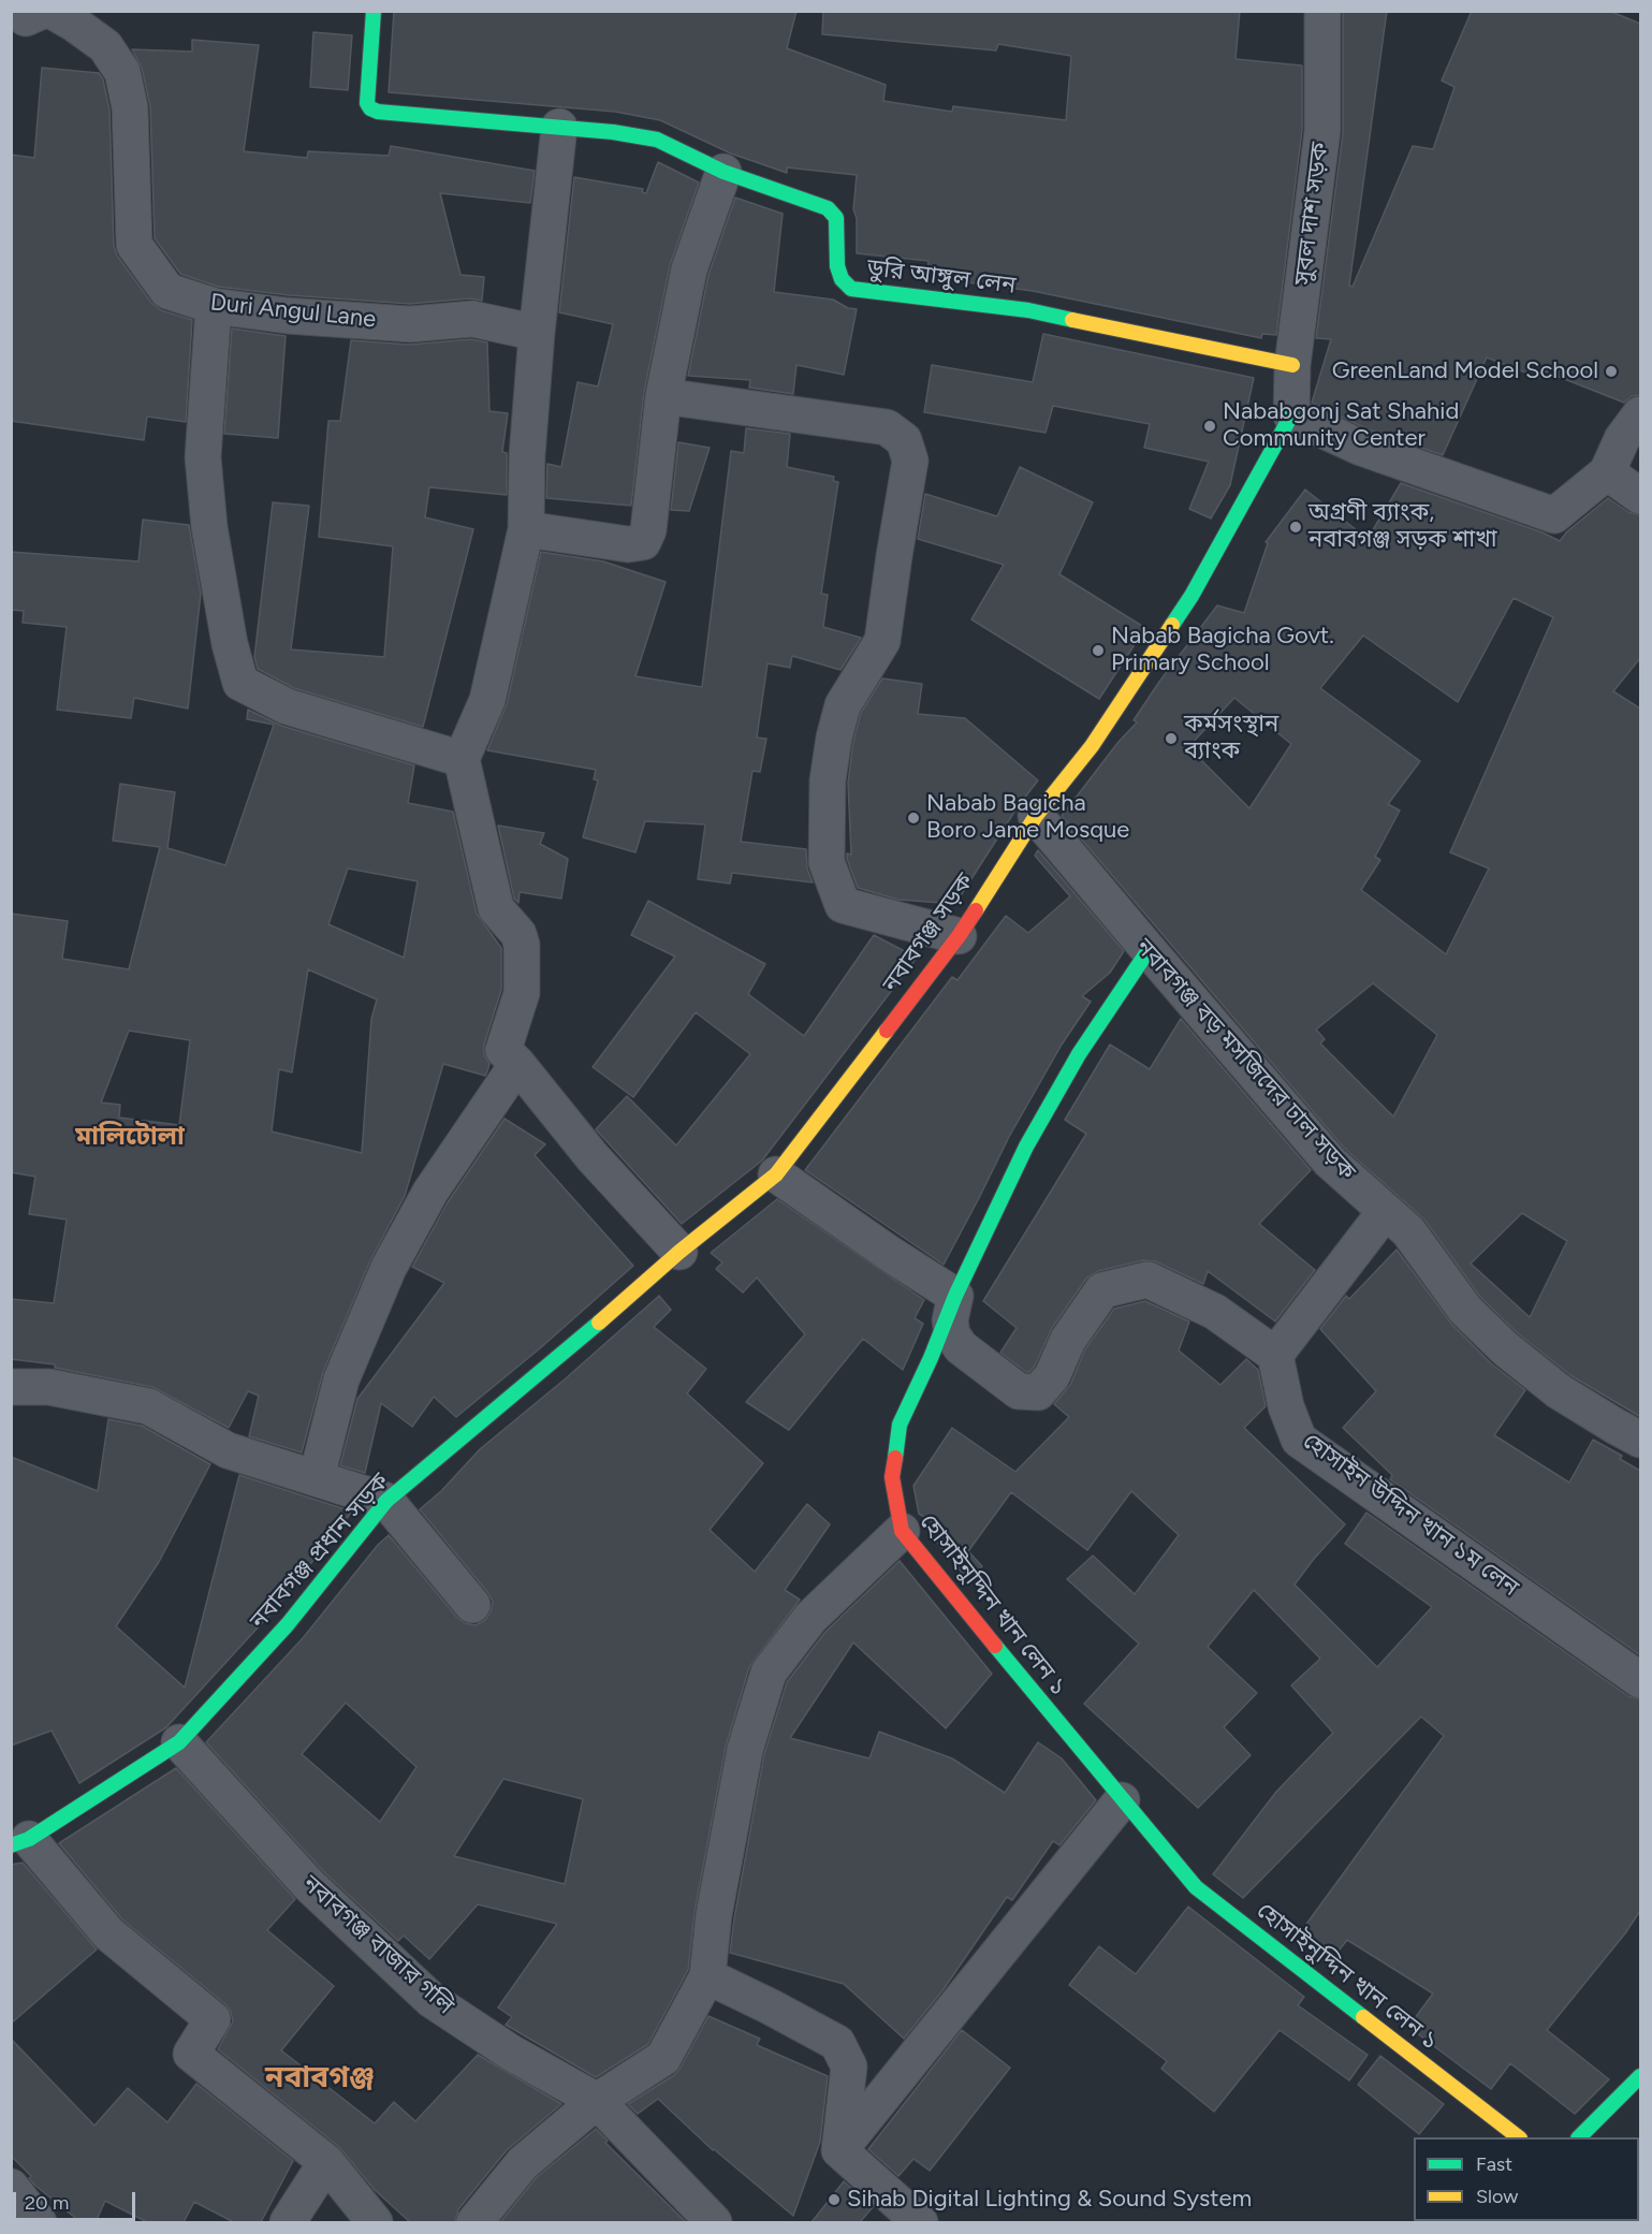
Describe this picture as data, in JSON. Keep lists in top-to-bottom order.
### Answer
{
  "streets": {
    "main road": [
      "ডুরি আঙ্গুল লেন",
      "নবাবগঞ্জ সড়ক",
      "নবাবগঞ্জ প্রধান সড়ক",
      "হোসাইনুদ্দিন খান লেন ১"
    ],
    "street": [
      "সুবল দাশ সড়ক",
      "Duri Angul Lane",
      "নবাবগঞ্জ বড় মসজিদের ঢাল সড়ক",
      "হোসাইন উদ্দিন খান ১ম লেন",
      "নবাবগঞ্জ বাজার গলি"
    ]
  },
  "crossings": [
    ["সুবল দাশ সড়ক", "ডুরি আঙ্গুল লেন"],
    ["সুবল দাশ সড়ক", "নবাবগঞ্জ সড়ক"],
    ["নবাবগঞ্জ সড়ক", "নবাবগঞ্জ বড় মসজিদের ঢাল সড়ক"],
    ["নবাবগঞ্জ সড়ক", "নবাবগঞ্জ প্রধান সড়ক"],
    ["নবাবগঞ্জ বড় মসজিদের ঢাল সড়ক", "হোসাইনুদ্দিন খান লেন ১"],
    ["নবাবগঞ্জ প্রধান সড়ক", "নবাবগঞ্জ বাজার গলি"]
  ],
  "districts": ["মালিটোলা", "নবাবগঞ্জ"],
  "places": [
    "GreenLand Model School",
    "Nababgonj Sat Shahid Community Center",
    "অগ্রণী ব্যাংক, নবাবগঞ্জ সড়ক শাখা",
    "Nabab Bagicha Govt. Primary School",
    "কর্মসংস্থান ব্যাংক",
    "Nabab Bagicha Boro Jame Mosque",
    "Sihab Digital Lighting & Sound System"
  ],
  "legend": ["Fast", "Slow"],
  "scale_bar": "20 m"
}
